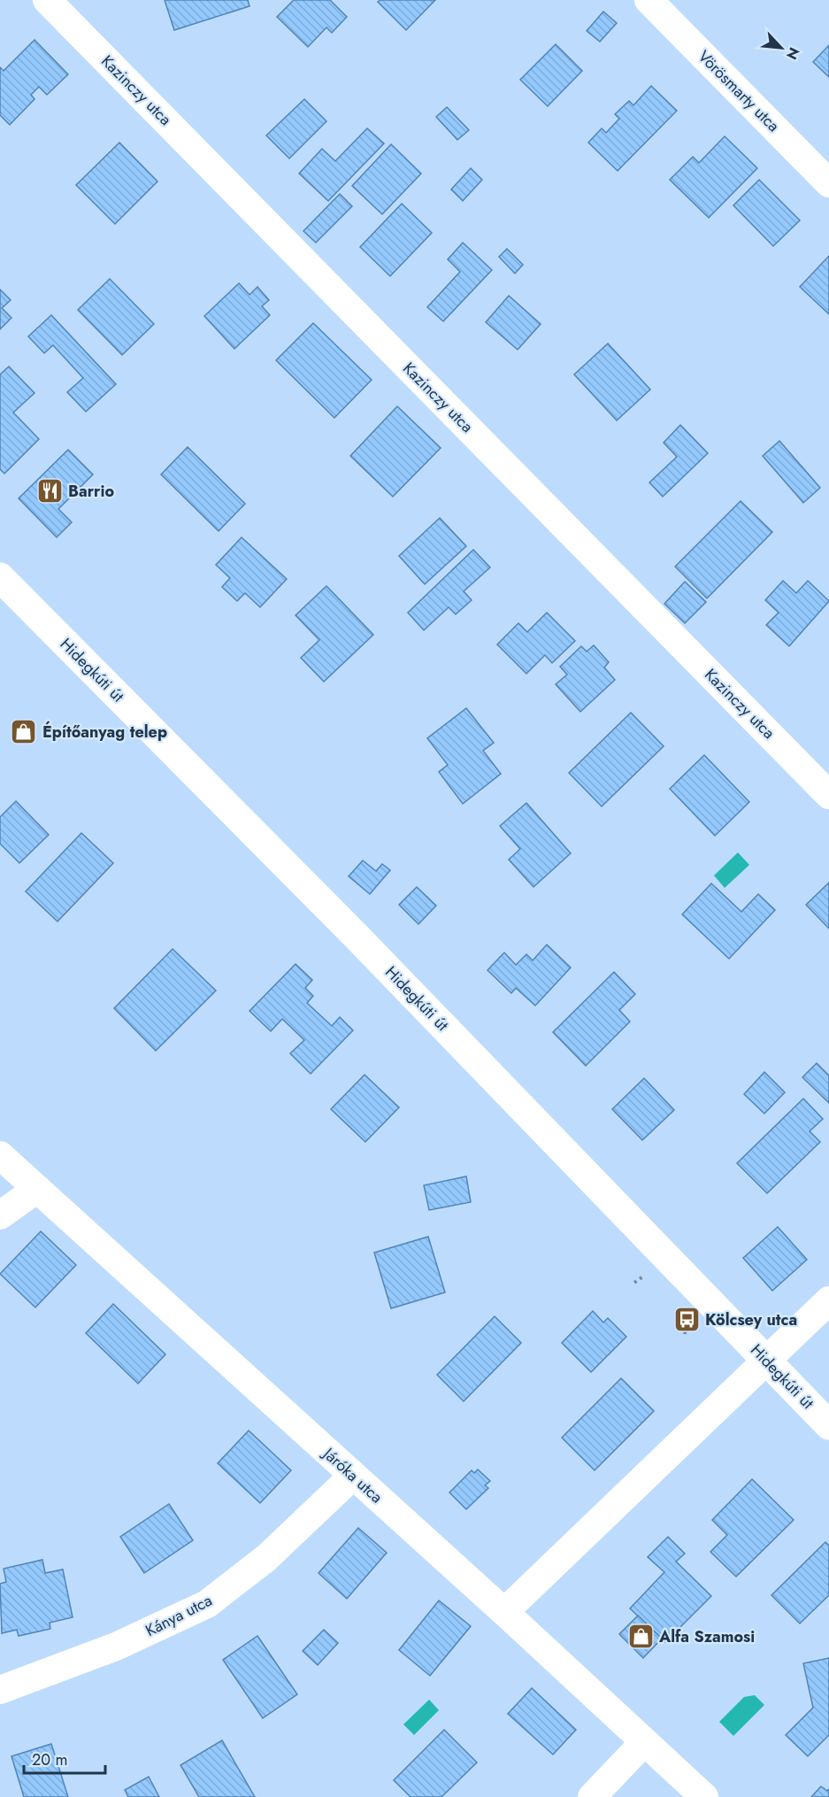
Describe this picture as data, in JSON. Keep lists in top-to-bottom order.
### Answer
{
  "streets": {
    "main road": ["Hidegkúti út"],
    "street": [
      "Kazinczy utca",
      "Vörösmarty utca",
      "Járóka utca",
      "Kánya utca"
    ]
  },
  "crossings": [
    ["Járóka utca", "Kánya utca"]
  ],
  "places": {
    "restaurant": ["Barrio"],
    "shop": ["Építőanyag telep", "Alfa Szamosi"],
    "bus stop": ["Kölcsey utca"]
  },
  "scale_bar": "20 m",
  "north": "bottom right"
}
